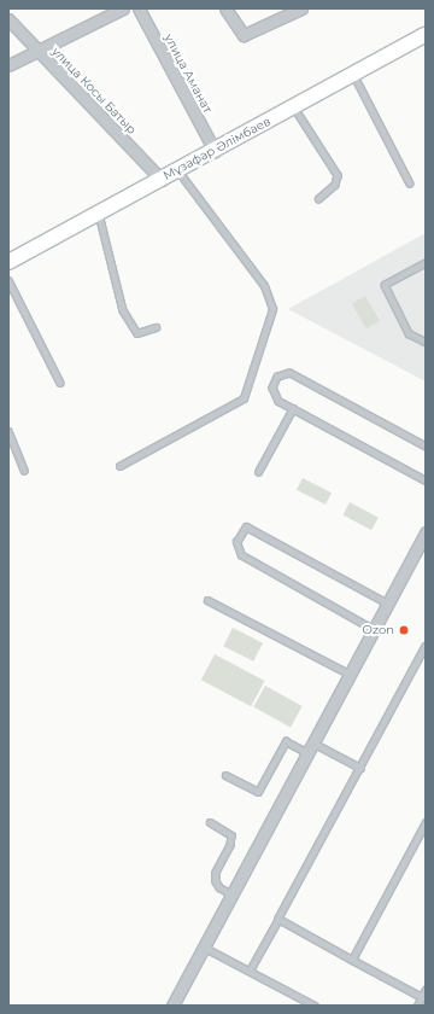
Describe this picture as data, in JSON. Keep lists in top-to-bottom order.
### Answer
{
  "streets": {
    "street": ["улица Аманат", "улица Косы Батыр", "Мұзафар Әлімбаев"]
  },
  "crossings": [
    ["улица Аманат", "Мұзафар Әлімбаев"],
    ["улица Косы Батыр", "Мұзафар Әлімбаев"]
  ],
  "places": ["Ozon"]
}
